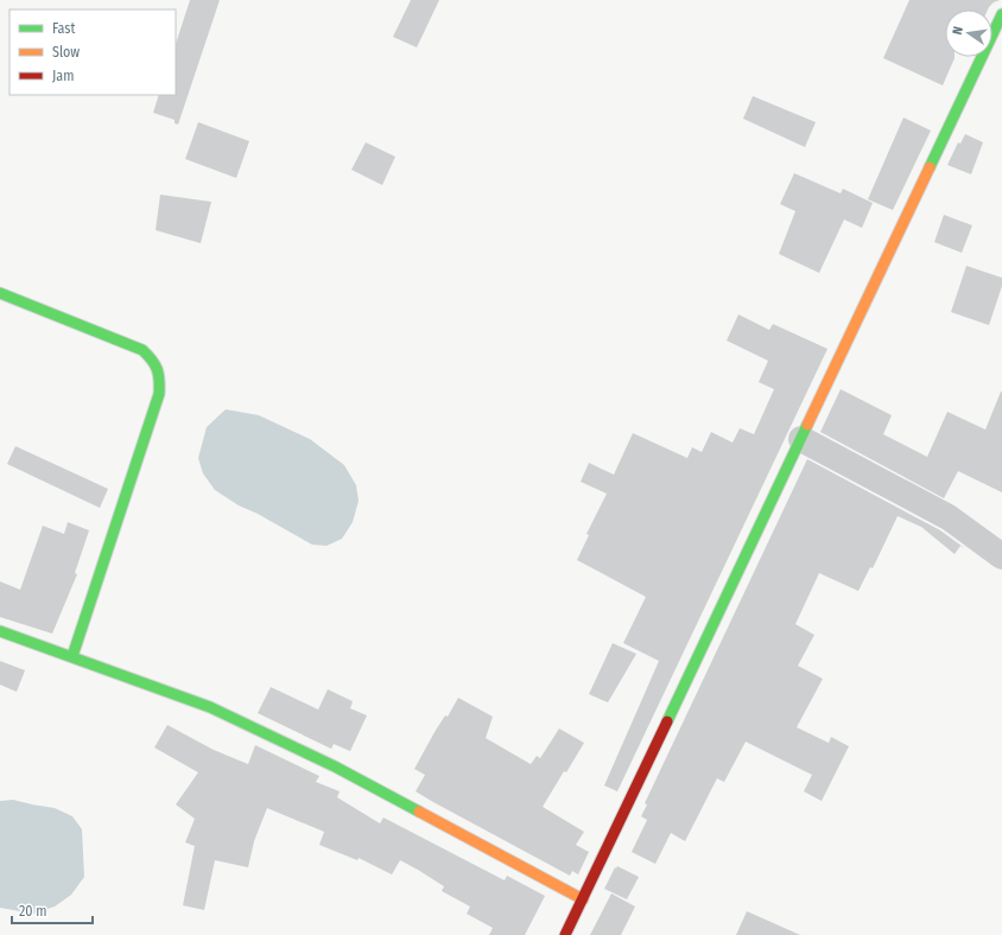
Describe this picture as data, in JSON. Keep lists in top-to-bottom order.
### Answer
{
  "legend": ["Fast", "Slow", "Jam"],
  "scale_bar": "20 m",
  "north": "left"
}
